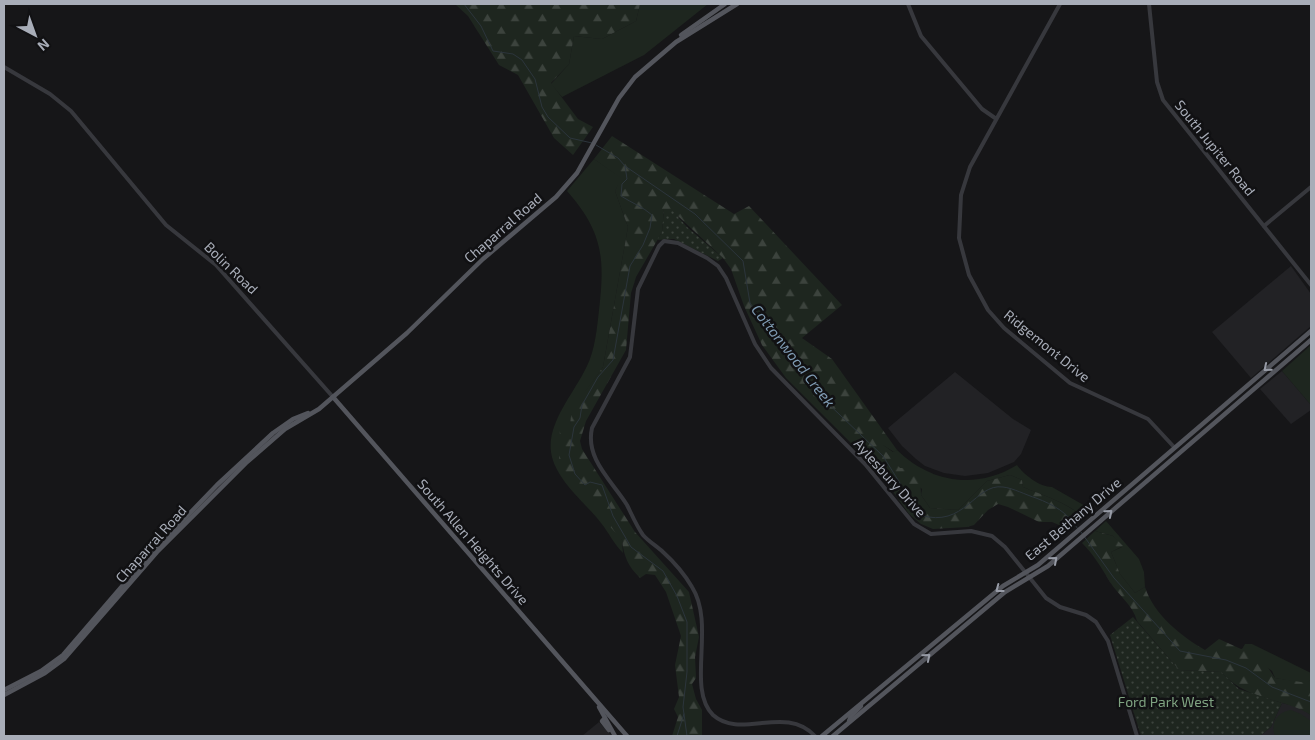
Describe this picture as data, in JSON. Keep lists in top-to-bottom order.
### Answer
{
  "streets": {
    "main road": ["Chaparral Road", "East Bethany Drive", "South Allen Heights Drive"],
    "street": [
      "South Jupiter Road",
      "Bolin Road",
      "Ridgemont Drive",
      "Aylesbury Drive"
    ]
  },
  "crossings": [
    ["Chaparral Road", "Bolin Road"],
    ["Chaparral Road", "South Allen Heights Drive"],
    ["Bolin Road", "South Allen Heights Drive"],
    ["Ridgemont Drive", "East Bethany Drive"],
    ["Aylesbury Drive", "East Bethany Drive"]
  ],
  "water": ["Cottonwood Creek"],
  "parks": ["Ford Park West"],
  "north": "bottom right"
}
